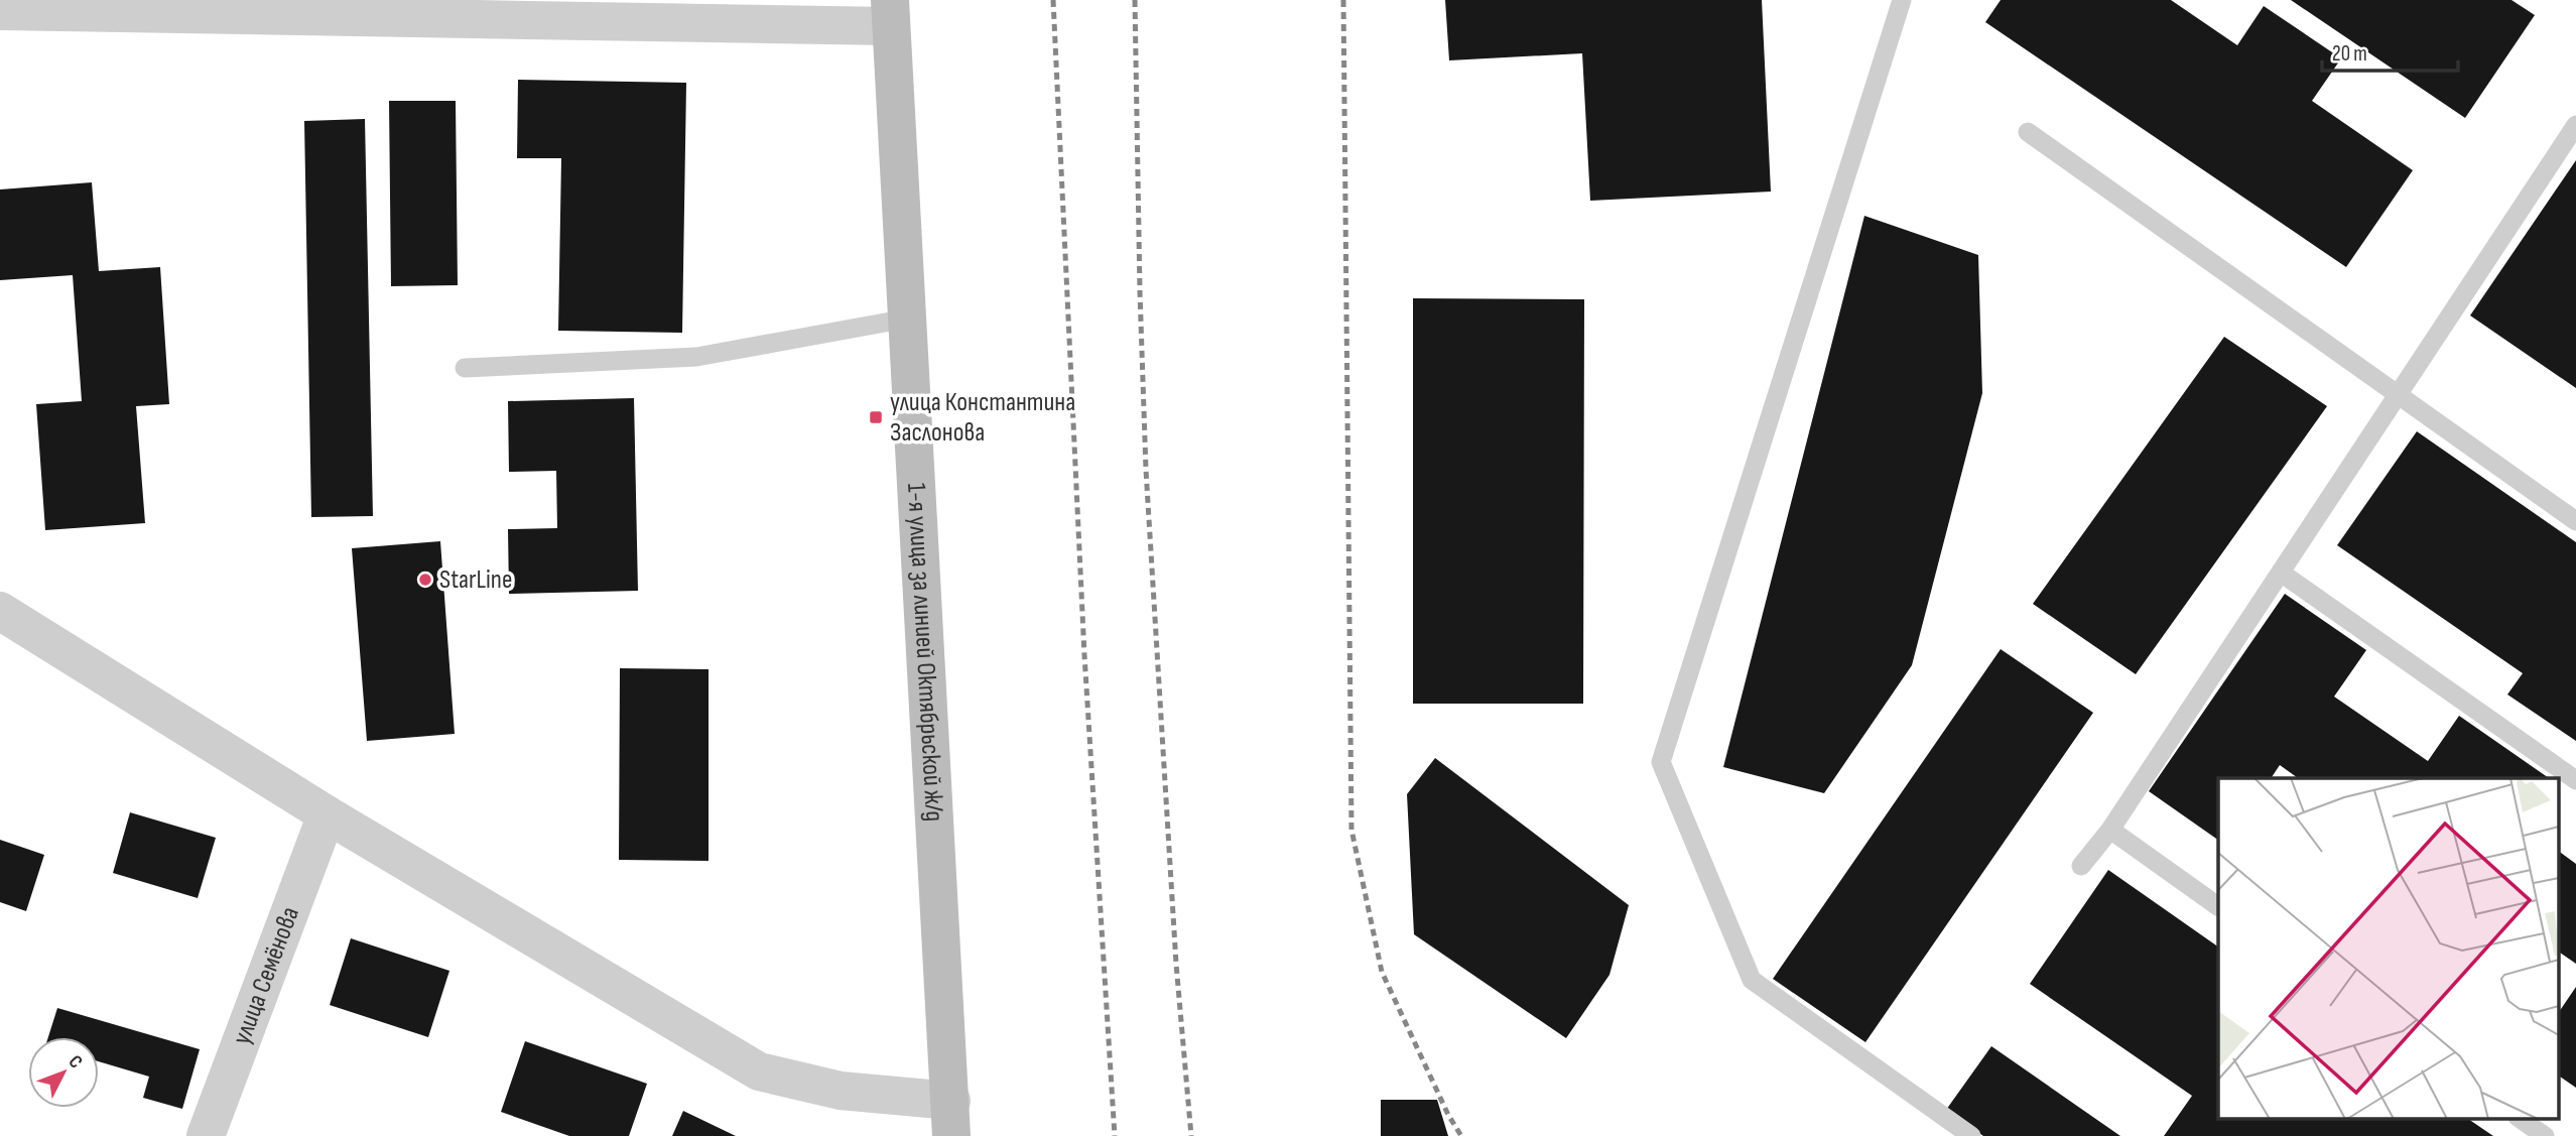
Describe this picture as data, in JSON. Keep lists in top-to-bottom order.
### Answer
{
  "streets": {
    "main road": ["1-я улица за линией Октябрьской ж/д"],
    "street": ["улица Семёнова"]
  },
  "places": {
    "transit": ["улица Константина Заслонова"],
    "other": ["StarLine"]
  },
  "scale_bar": "20 m",
  "north": "top right"
}
